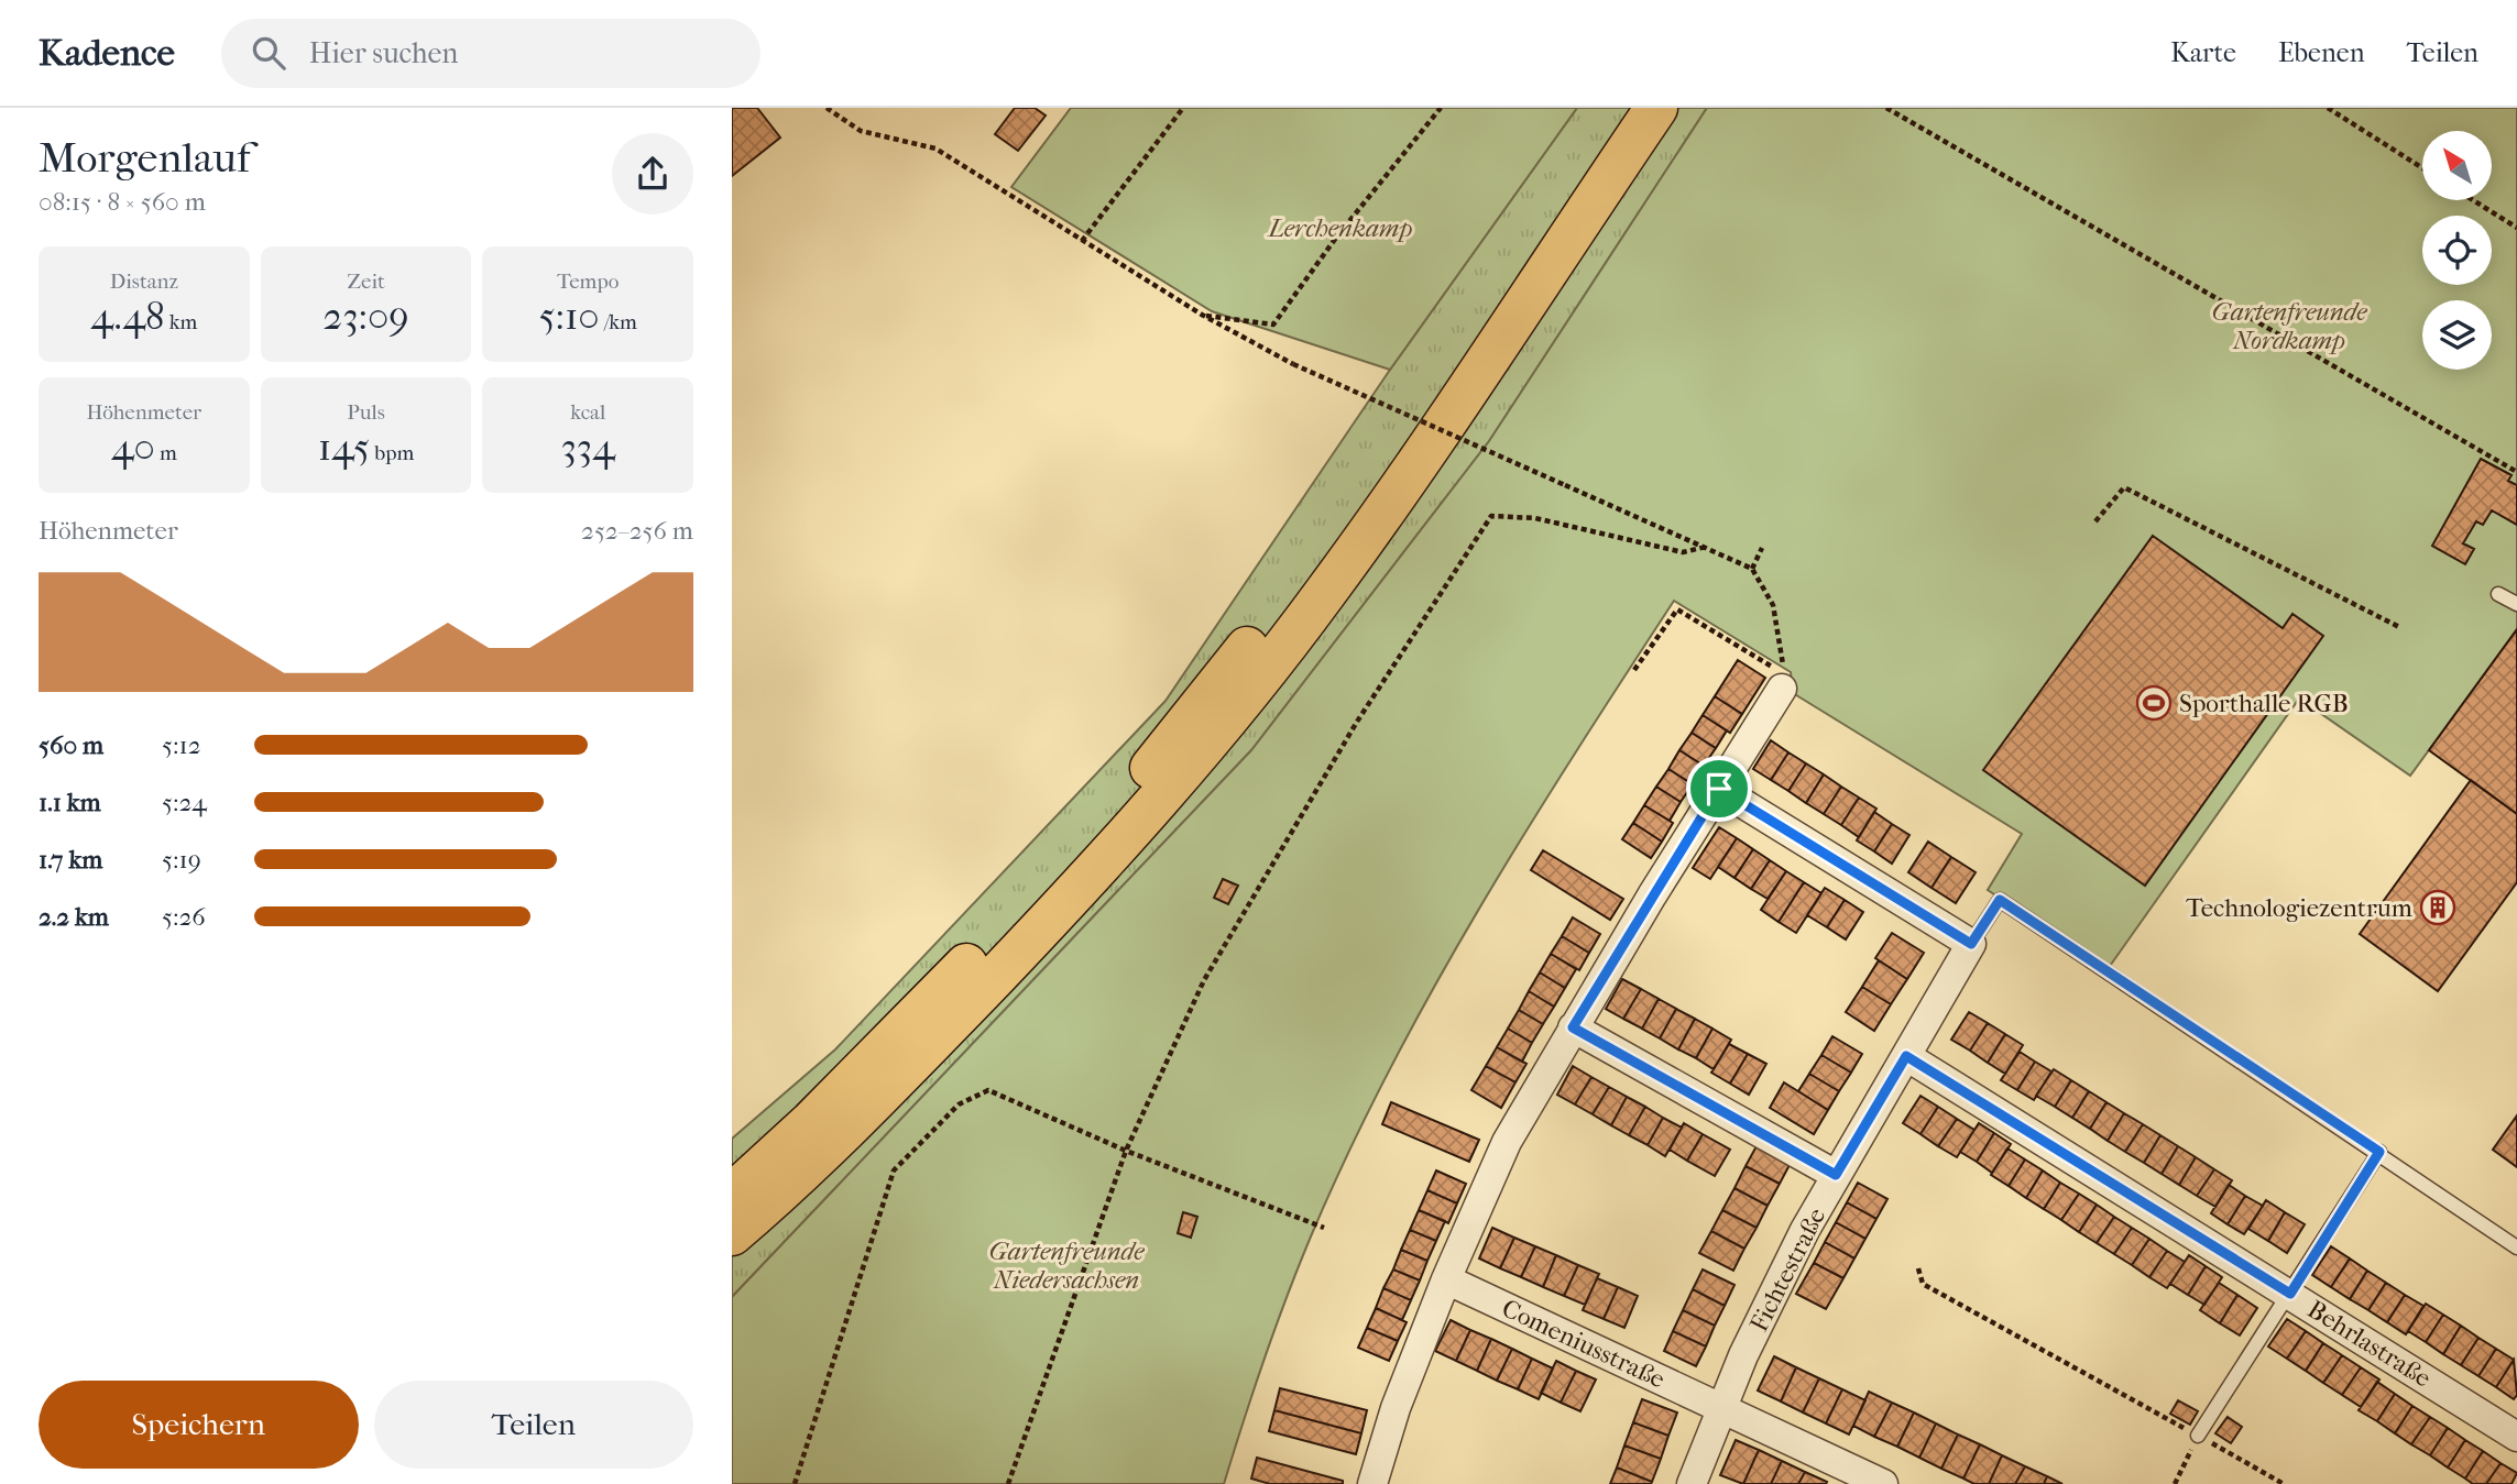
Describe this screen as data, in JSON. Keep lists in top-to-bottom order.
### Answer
{
  "streets": {
    "street": ["Fichtestraße", "Comeniusstraße", "Behrlastraße"]
  },
  "crossings": [
    ["Fichtestraße", "Comeniusstraße"],
    ["Fichtestraße", "Behrlastraße"]
  ],
  "parks": ["Lerchenkamp", "Gartenfreunde Nordkamp", "Gartenfreunde Niedersachsen"],
  "places": {
    "sports": ["Sporthalle RGB"],
    "building": ["Technologiezentrum"]
  },
  "north": "top left",
  "page": {
    "header": "Kadence",
    "search": "Hier suchen",
    "nav": ["Karte", "Ebenen", "Teilen"],
    "heading": ["Morgenlauf", "08:15 · 8 × 560 m"],
    "stats": [
      ["Distanz", "4.48 km"],
      ["Zeit", "23:09"],
      ["Tempo", "5:10 /km"],
      ["Höhenmeter", "40 m"],
      ["Puls", "145 bpm"],
      ["kcal", "334"]
    ],
    "chart": ["Höhenmeter", "252–256 m"],
    "list": [
      {
        "name": "560 m",
        "note": "5:12"
      },
      {
        "name": "1.1 km",
        "note": "5:24"
      },
      {
        "name": "1.7 km",
        "note": "5:19"
      },
      {
        "name": "2.2 km",
        "note": "5:26"
      }
    ],
    "buttons": ["Speichern", "Teilen"]
  }
}
